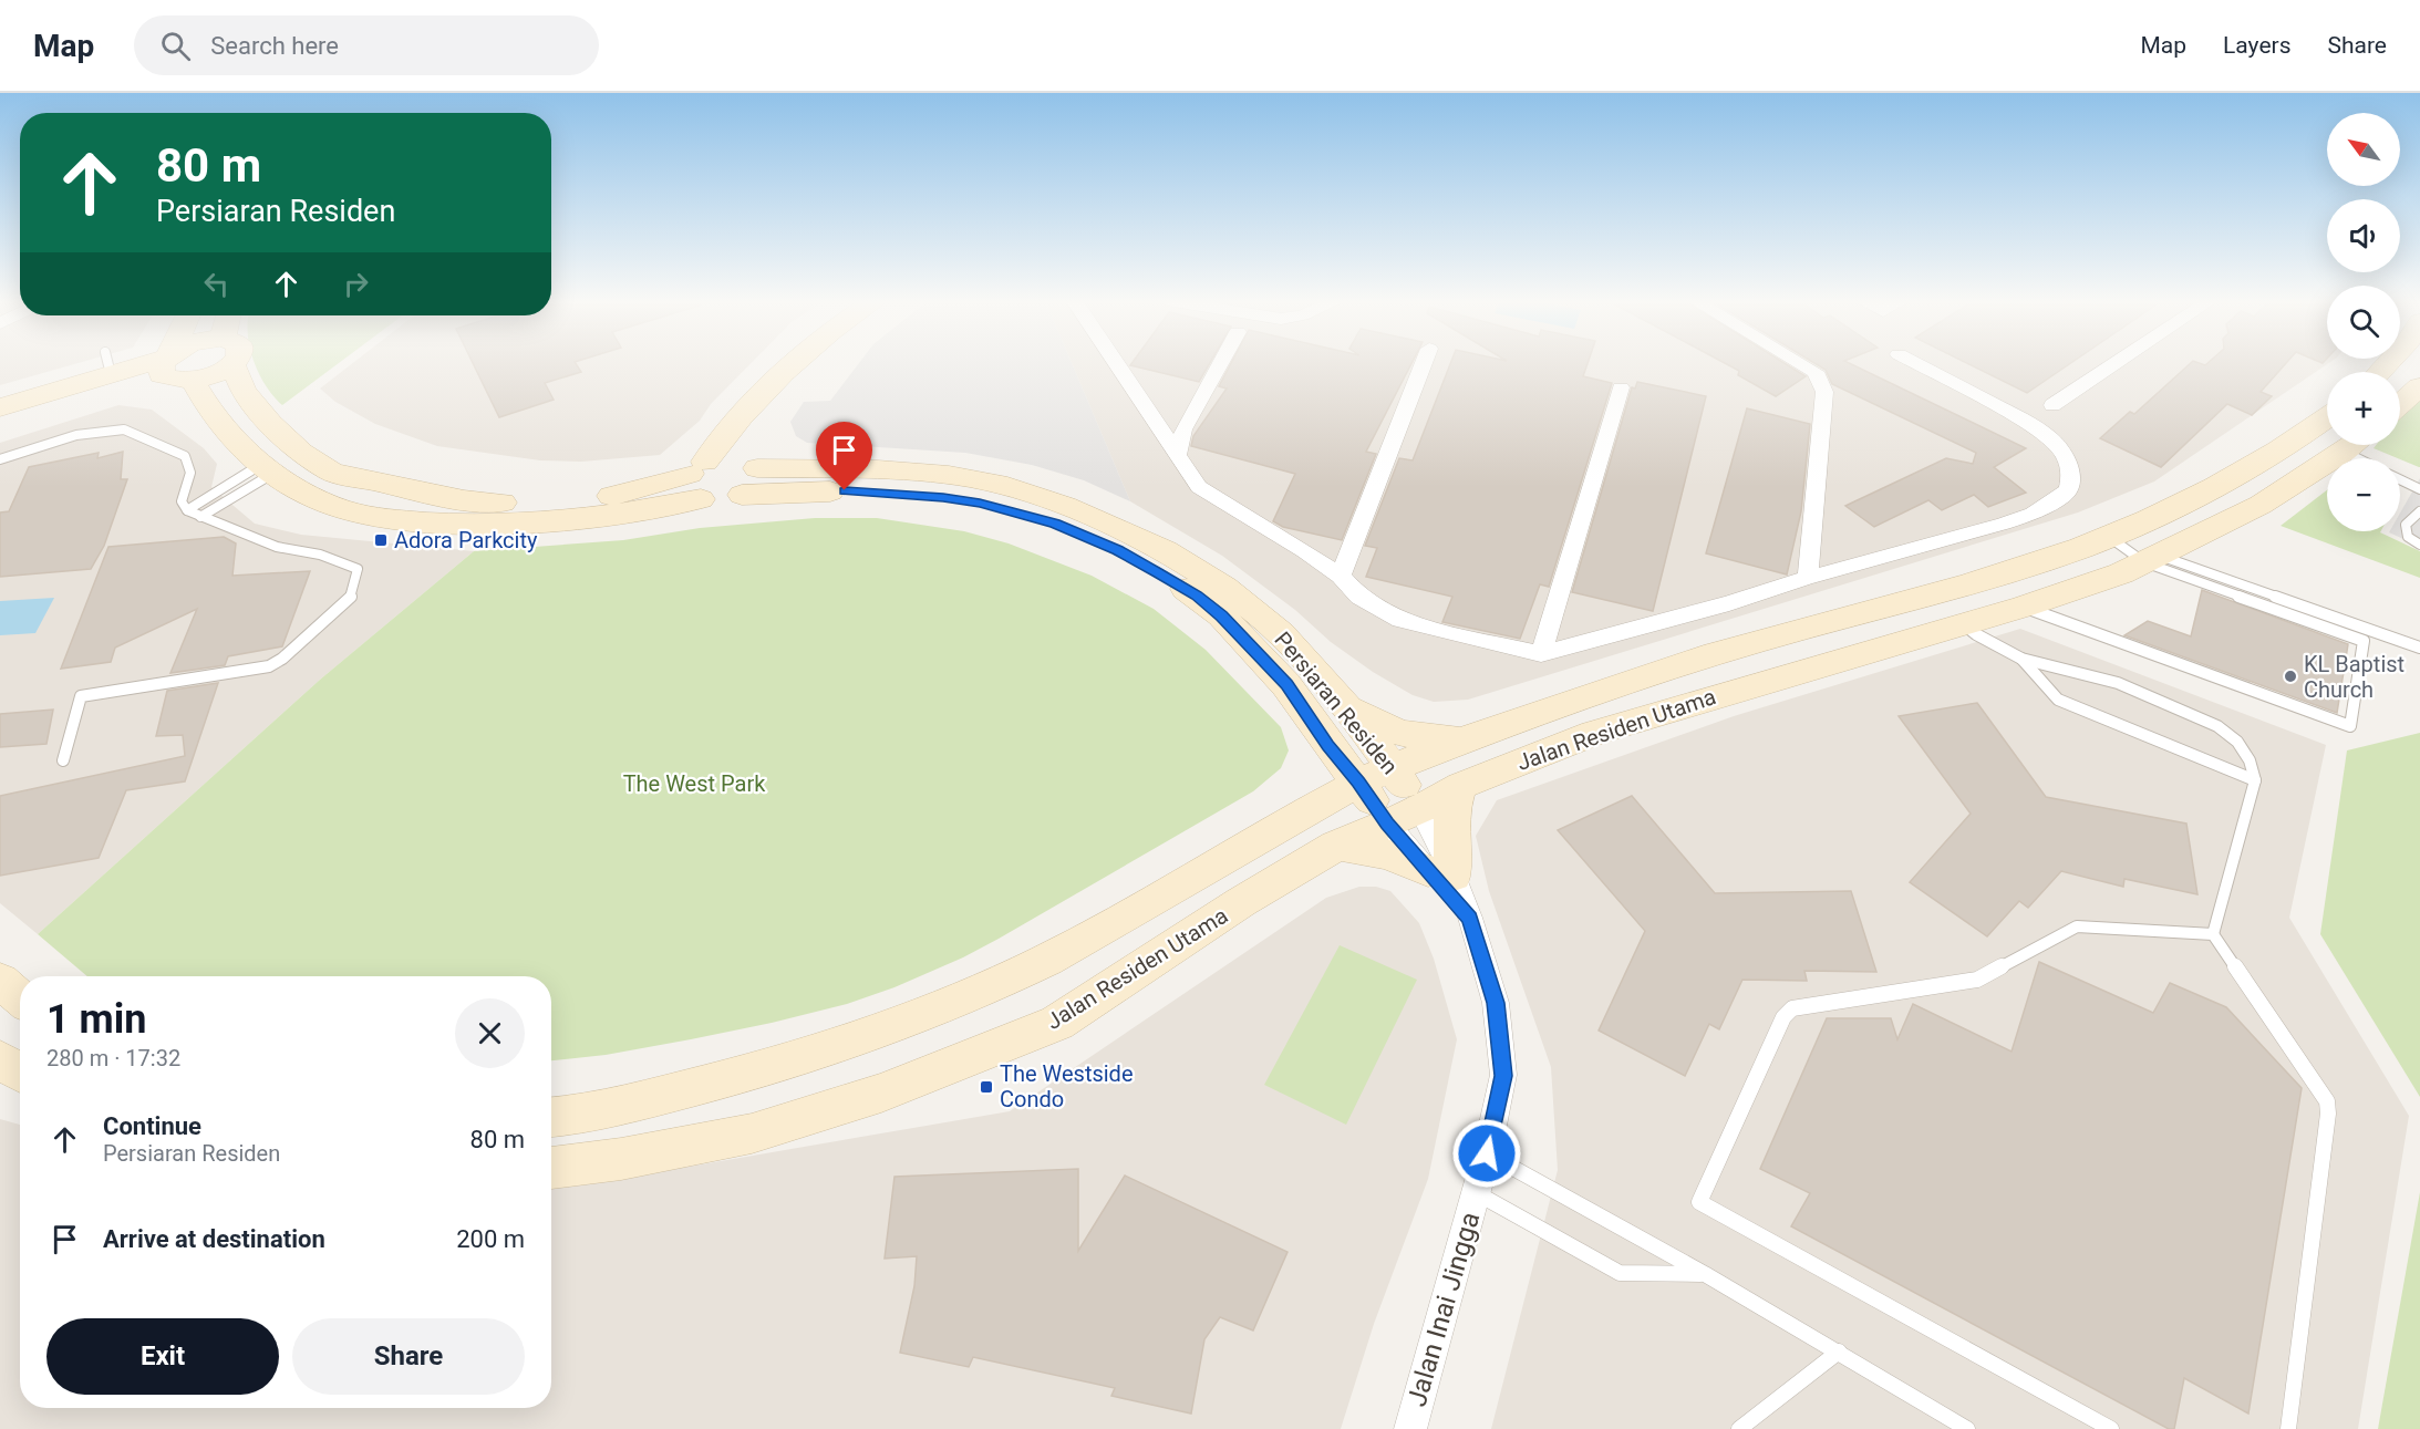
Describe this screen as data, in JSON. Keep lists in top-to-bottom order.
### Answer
{
  "streets": {
    "street": ["Persiaran Residen", "Jalan Residen Utama", "Jalan Inai Jingga"]
  },
  "crossings": [
    ["Persiaran Residen", "Jalan Residen Utama"],
    ["Persiaran Residen", "Jalan Inai Jingga"],
    ["Jalan Residen Utama", "Jalan Inai Jingga"]
  ],
  "parks": ["The West Park"],
  "places": {
    "transit": ["Adora Parkcity", "The Westside Condo"],
    "other": ["KL Baptist Church"]
  },
  "north": "top left",
  "page": {
    "header": "Map",
    "search": "Search here",
    "nav": ["Map", "Layers", "Share"],
    "map_buttons": ["+", "−"],
    "turn": ["80 m", "Persiaran Residen"],
    "heading": ["1 min", "280 m · 17:32"],
    "list": [
      {
        "name": "Continue",
        "note": "Persiaran Residen",
        "value": "80 m"
      },
      {
        "name": "Arrive at destination",
        "value": "200 m"
      }
    ],
    "buttons": ["Exit", "Share"]
  }
}
